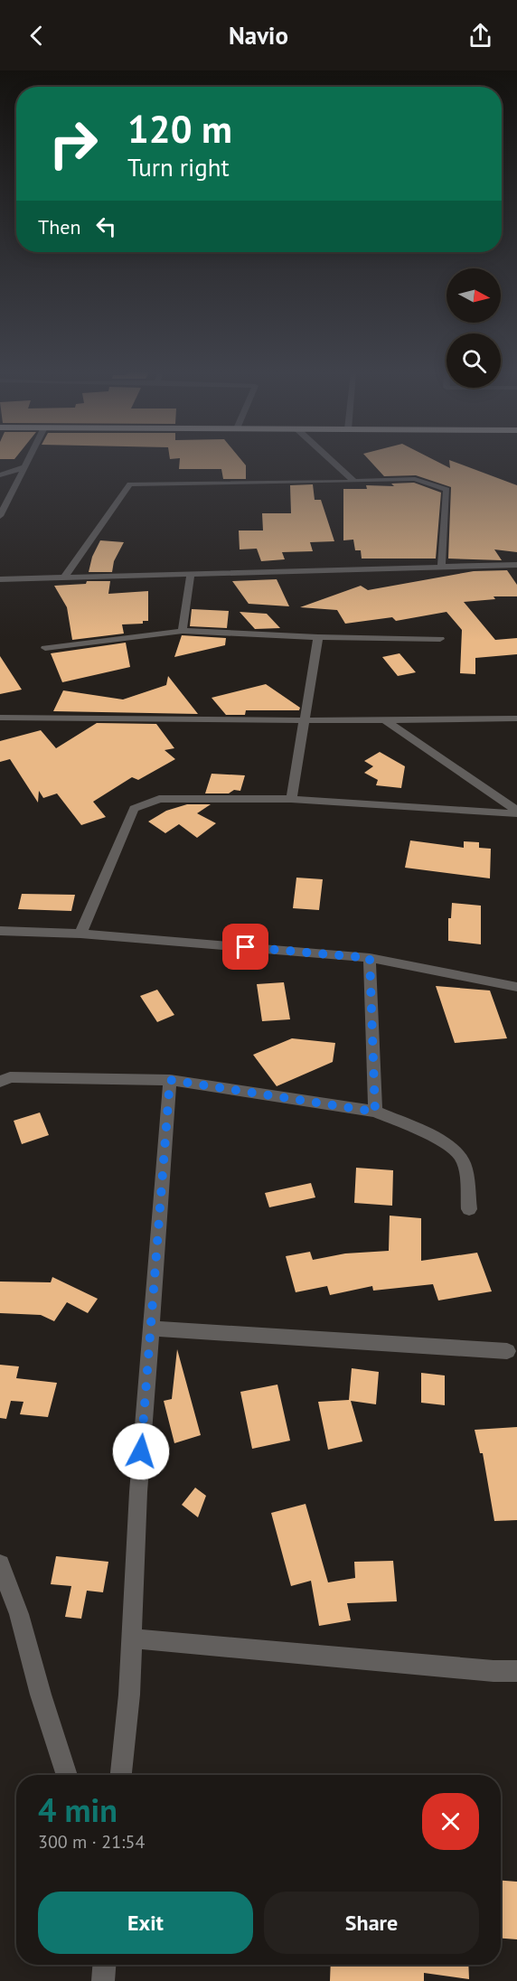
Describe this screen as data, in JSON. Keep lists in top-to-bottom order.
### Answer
{
  "north": "right",
  "page": {
    "header": "Navio",
    "turn": ["120 m", "Turn right"],
    "then": "Then",
    "heading": ["4 min", "300 m · 21:54"],
    "buttons": ["Exit", "Share"]
  }
}
